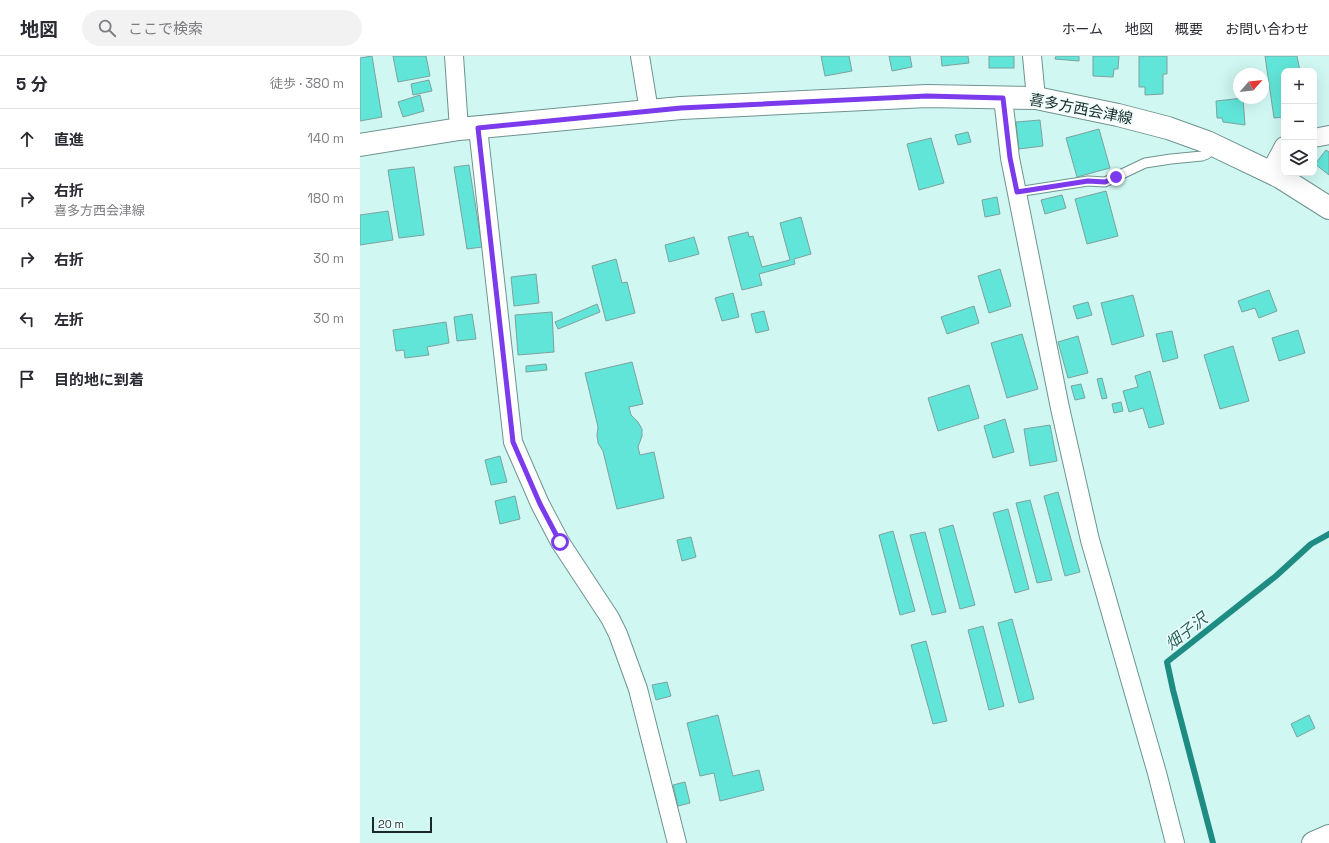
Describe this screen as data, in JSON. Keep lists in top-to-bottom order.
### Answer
{
  "streets": {
    "main road": ["喜多方西会津線"]
  },
  "water": ["畑子沢"],
  "scale_bar": "20 m",
  "north": "top right",
  "page": {
    "header": "地図",
    "search": "ここで検索",
    "nav": [
      "ホーム",
      "地図",
      "概要",
      "お問い合わせ"
    ],
    "heading": ["5 分", "徒歩 · 380 m"],
    "map_buttons": ["+", "−"],
    "list": [
      ["直進", "140 m"],
      ["右折", "喜多方西会津線", "180 m"],
      ["右折", "30 m"],
      ["左折", "30 m"],
      "目的地に到着"
    ],
    "scale": "20 m"
  }
}
